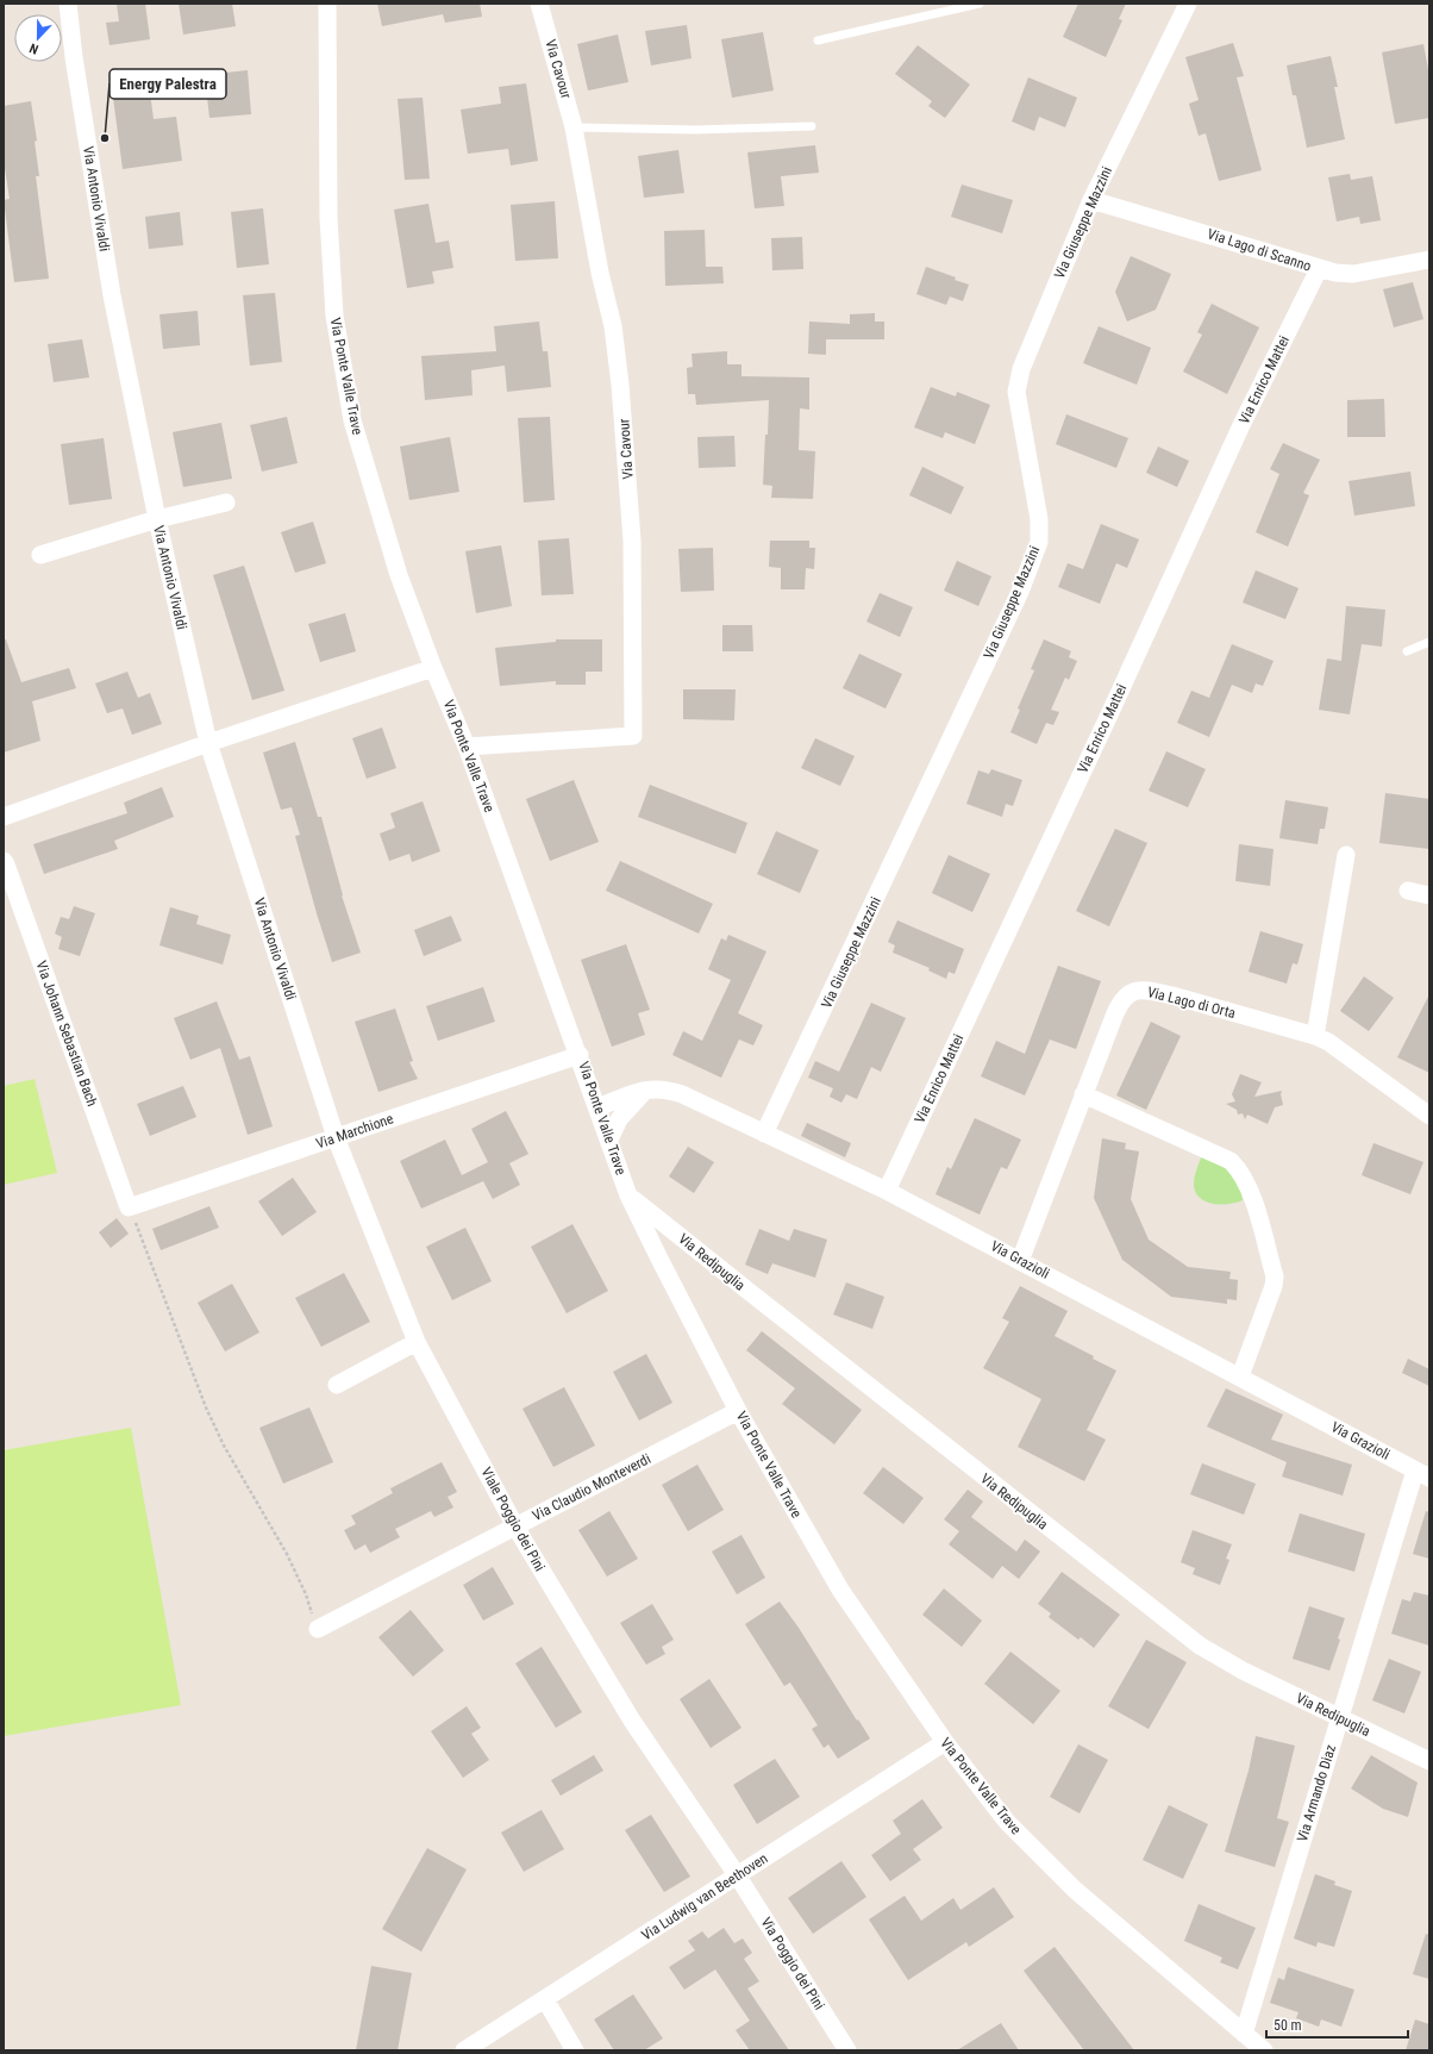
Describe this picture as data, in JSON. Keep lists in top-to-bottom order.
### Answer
{
  "streets": {
    "street": [
      "Via Cavour",
      "Via Antonio Vivaldi",
      "Via Giuseppe Mazzini",
      "Via Lago di Scanno",
      "Via Ponte Valle Trave",
      "Via Enrico Mattei",
      "Via Lago di Orta",
      "Via Johann Sebastian Bach",
      "Via Marchione",
      "Via Grazioli",
      "Via Redipuglia",
      "Via Claudio Monteverdi",
      "Viale Poggio dei Pini",
      "Via Armando Diaz",
      "Via Ludwig van Beethoven",
      "Via Poggio dei Pini"
    ]
  },
  "crossings": [
    ["Via Cavour", "Via Ponte Valle Trave"],
    ["Via Antonio Vivaldi", "Via Marchione"],
    ["Via Antonio Vivaldi", "Viale Poggio dei Pini"],
    ["Via Giuseppe Mazzini", "Via Lago di Scanno"],
    ["Via Giuseppe Mazzini", "Via Grazioli"],
    ["Via Lago di Scanno", "Via Enrico Mattei"],
    ["Via Ponte Valle Trave", "Via Marchione"],
    ["Via Ponte Valle Trave", "Via Grazioli"],
    ["Via Ponte Valle Trave", "Via Redipuglia"],
    ["Via Ponte Valle Trave", "Via Claudio Monteverdi"],
    ["Via Ponte Valle Trave", "Via Armando Diaz"],
    ["Via Ponte Valle Trave", "Via Ludwig van Beethoven"],
    ["Via Enrico Mattei", "Via Grazioli"],
    ["Via Lago di Orta", "Via Grazioli"],
    ["Via Johann Sebastian Bach", "Via Marchione"],
    ["Via Marchione", "Viale Poggio dei Pini"],
    ["Via Grazioli", "Via Armando Diaz"],
    ["Via Redipuglia", "Via Armando Diaz"],
    ["Via Claudio Monteverdi", "Viale Poggio dei Pini"],
    ["Viale Poggio dei Pini", "Via Ludwig van Beethoven"],
    ["Viale Poggio dei Pini", "Via Poggio dei Pini"],
    ["Via Ludwig van Beethoven", "Via Poggio dei Pini"]
  ],
  "places": ["Energy Palestra"],
  "scale_bar": "50 m",
  "north": "bottom"
}
